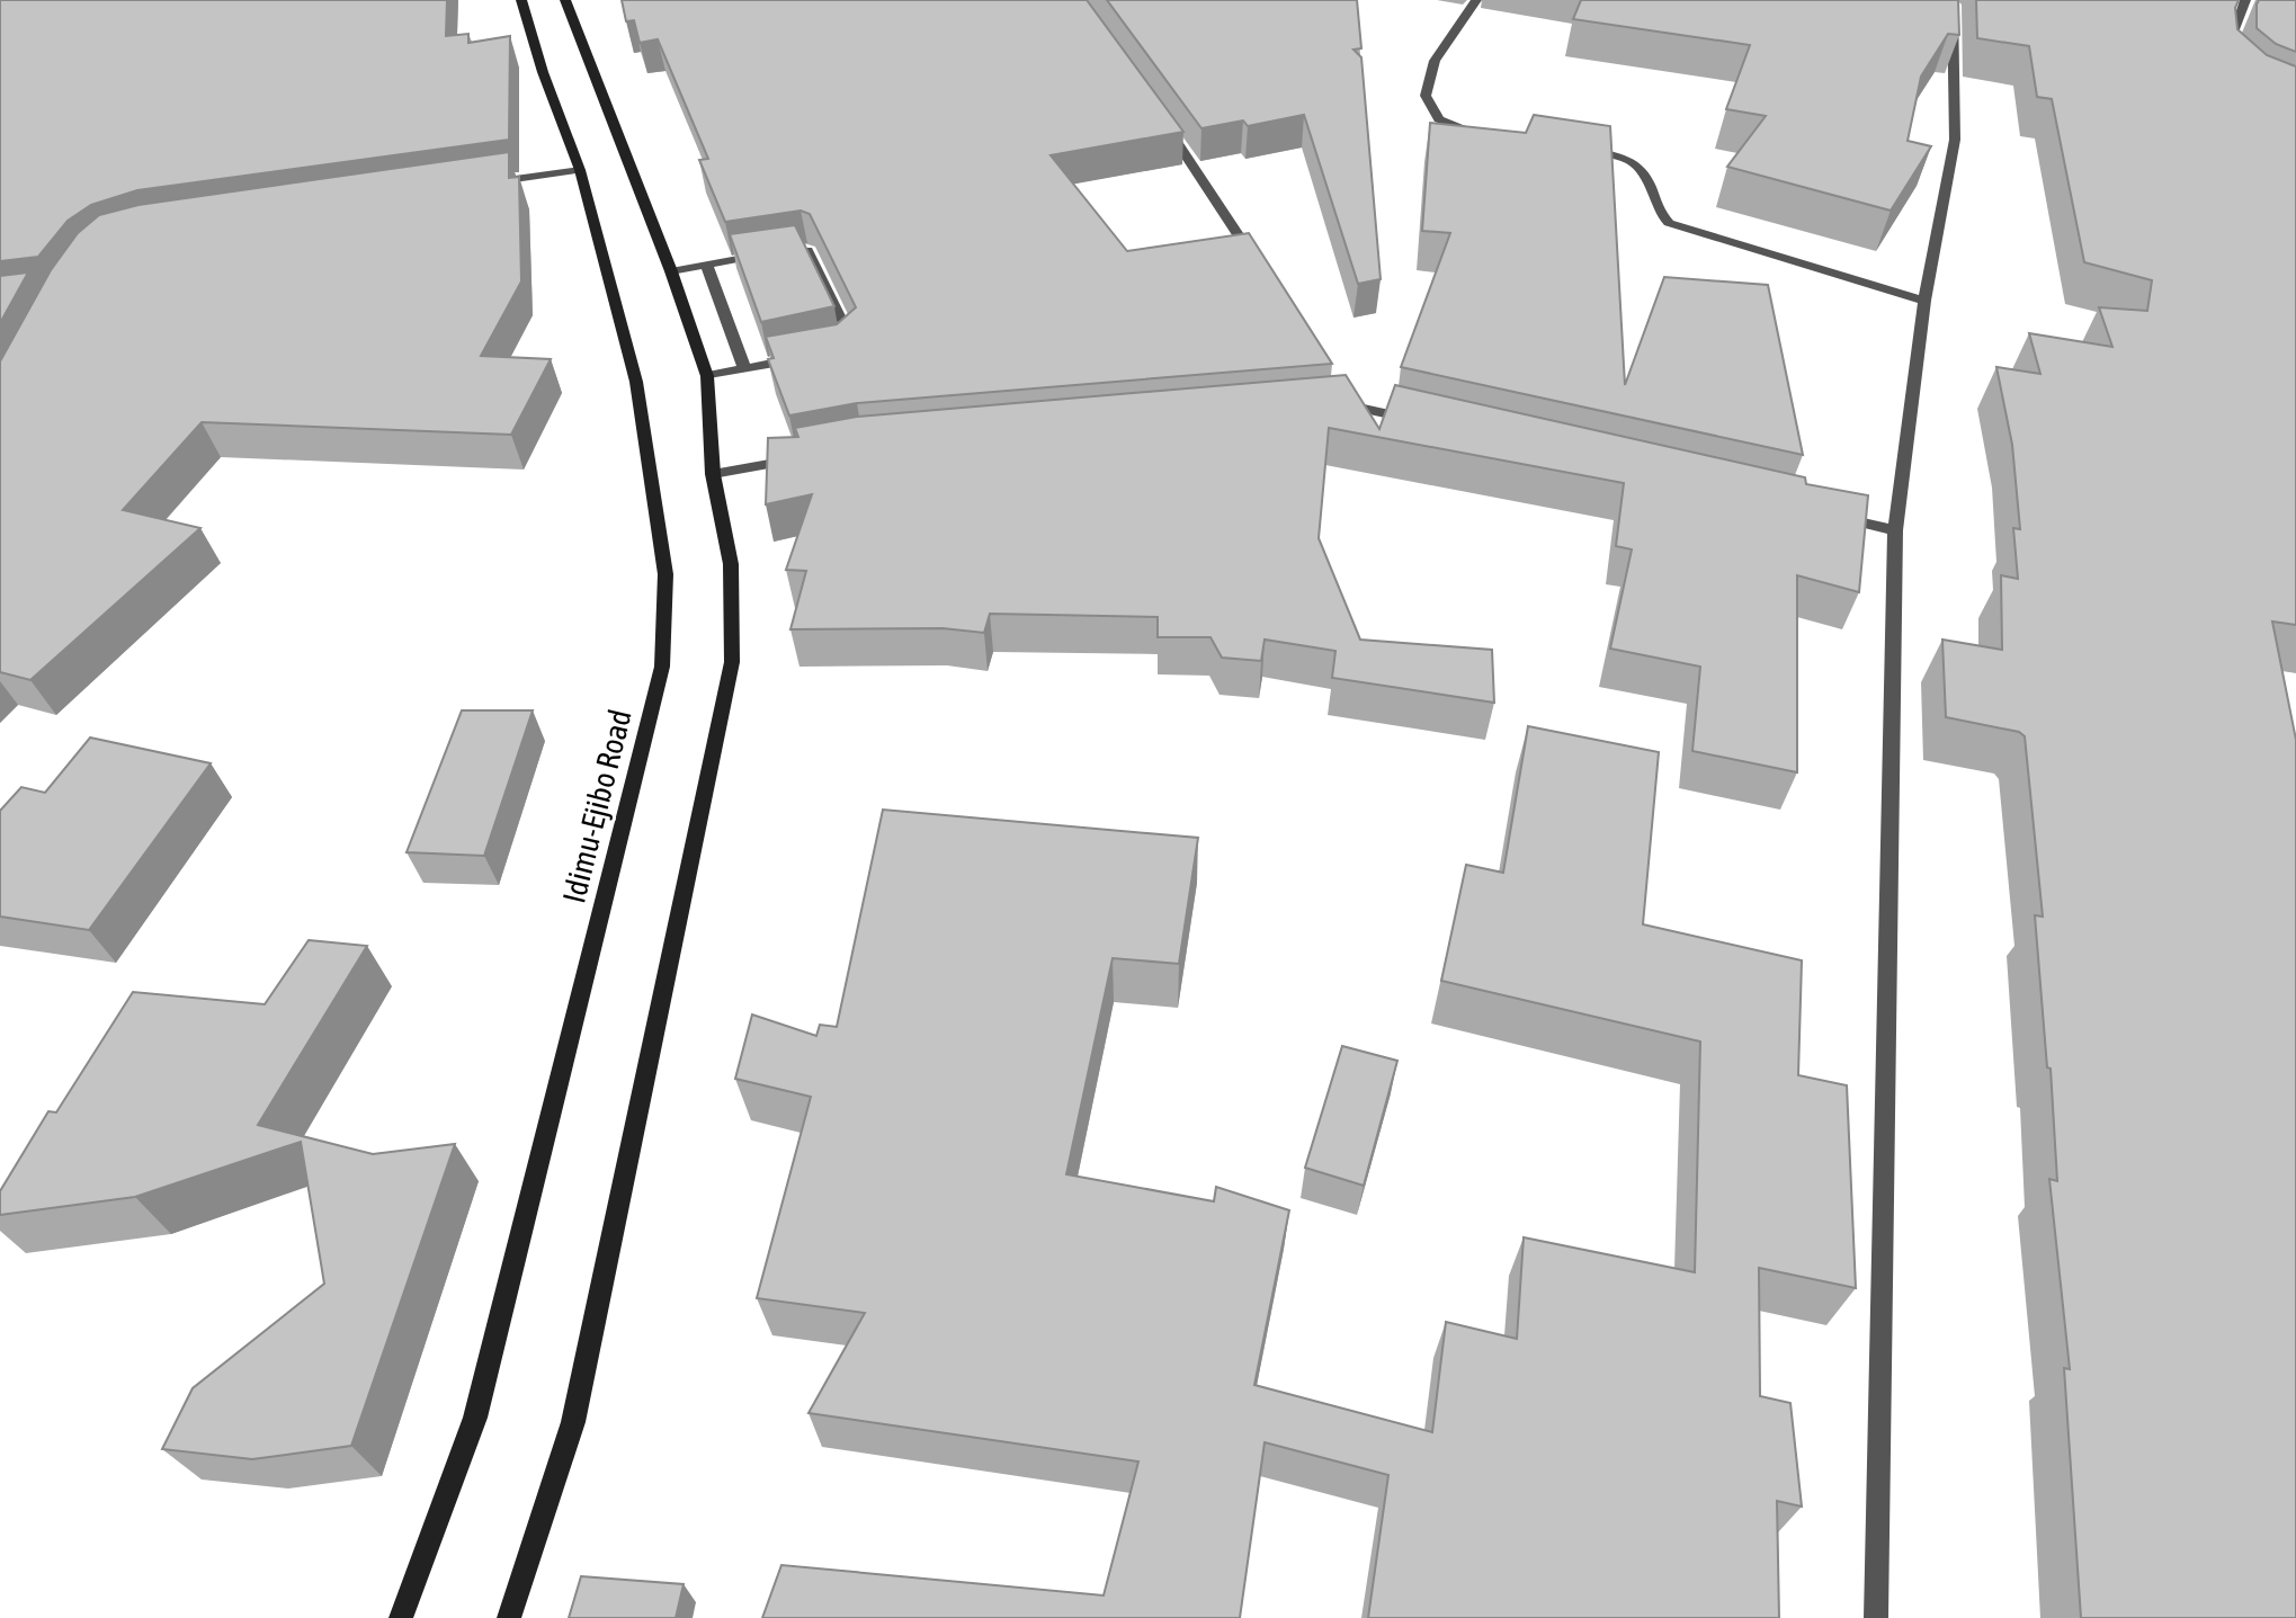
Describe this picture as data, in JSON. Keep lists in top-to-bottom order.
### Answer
{
  "streets": {
    "main road": ["Idimu-Ejibo Road"]
  }
}
